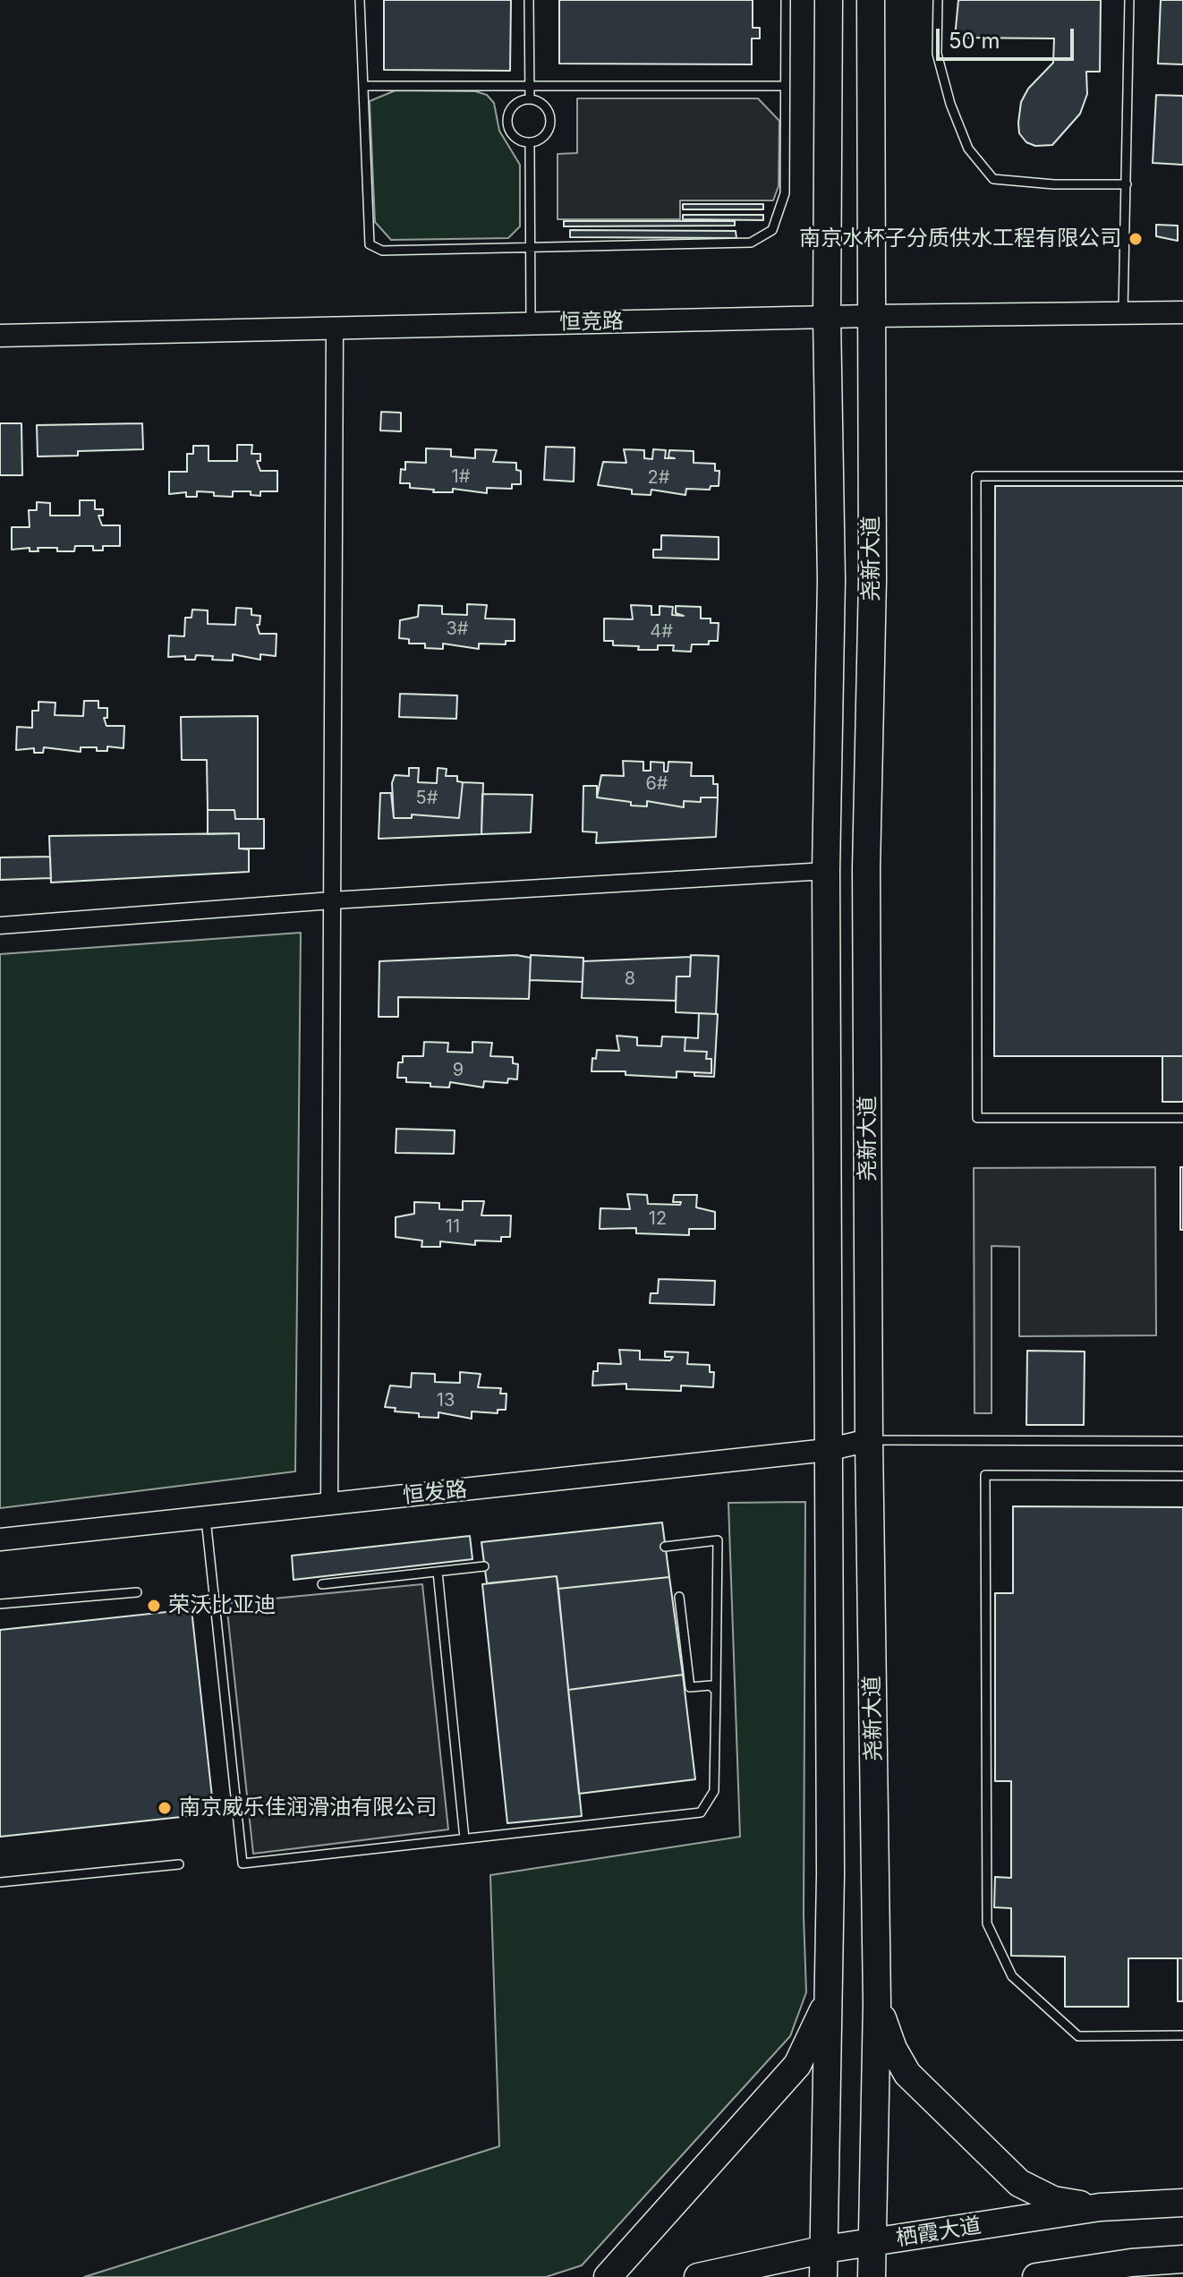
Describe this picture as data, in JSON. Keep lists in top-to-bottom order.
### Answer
{
  "streets": {
    "main road": ["尧新大道", "栖霞大道"],
    "street": ["恒竞路", "恒发路"]
  },
  "crossings": [
    ["恒竞路", "尧新大道"],
    ["尧新大道", "恒发路"],
    ["尧新大道", "栖霞大道"]
  ],
  "places": ["南京水杯子分质供水工程有限公司", "荣沃比亚迪", "南京威乐佳润滑油有限公司"],
  "house_numbers": [
    "1#",
    "2#",
    "3#",
    "4#",
    "6#",
    "5#",
    "8",
    "9",
    "12",
    "11",
    "13"
  ],
  "scale_bar": "50 m"
}
